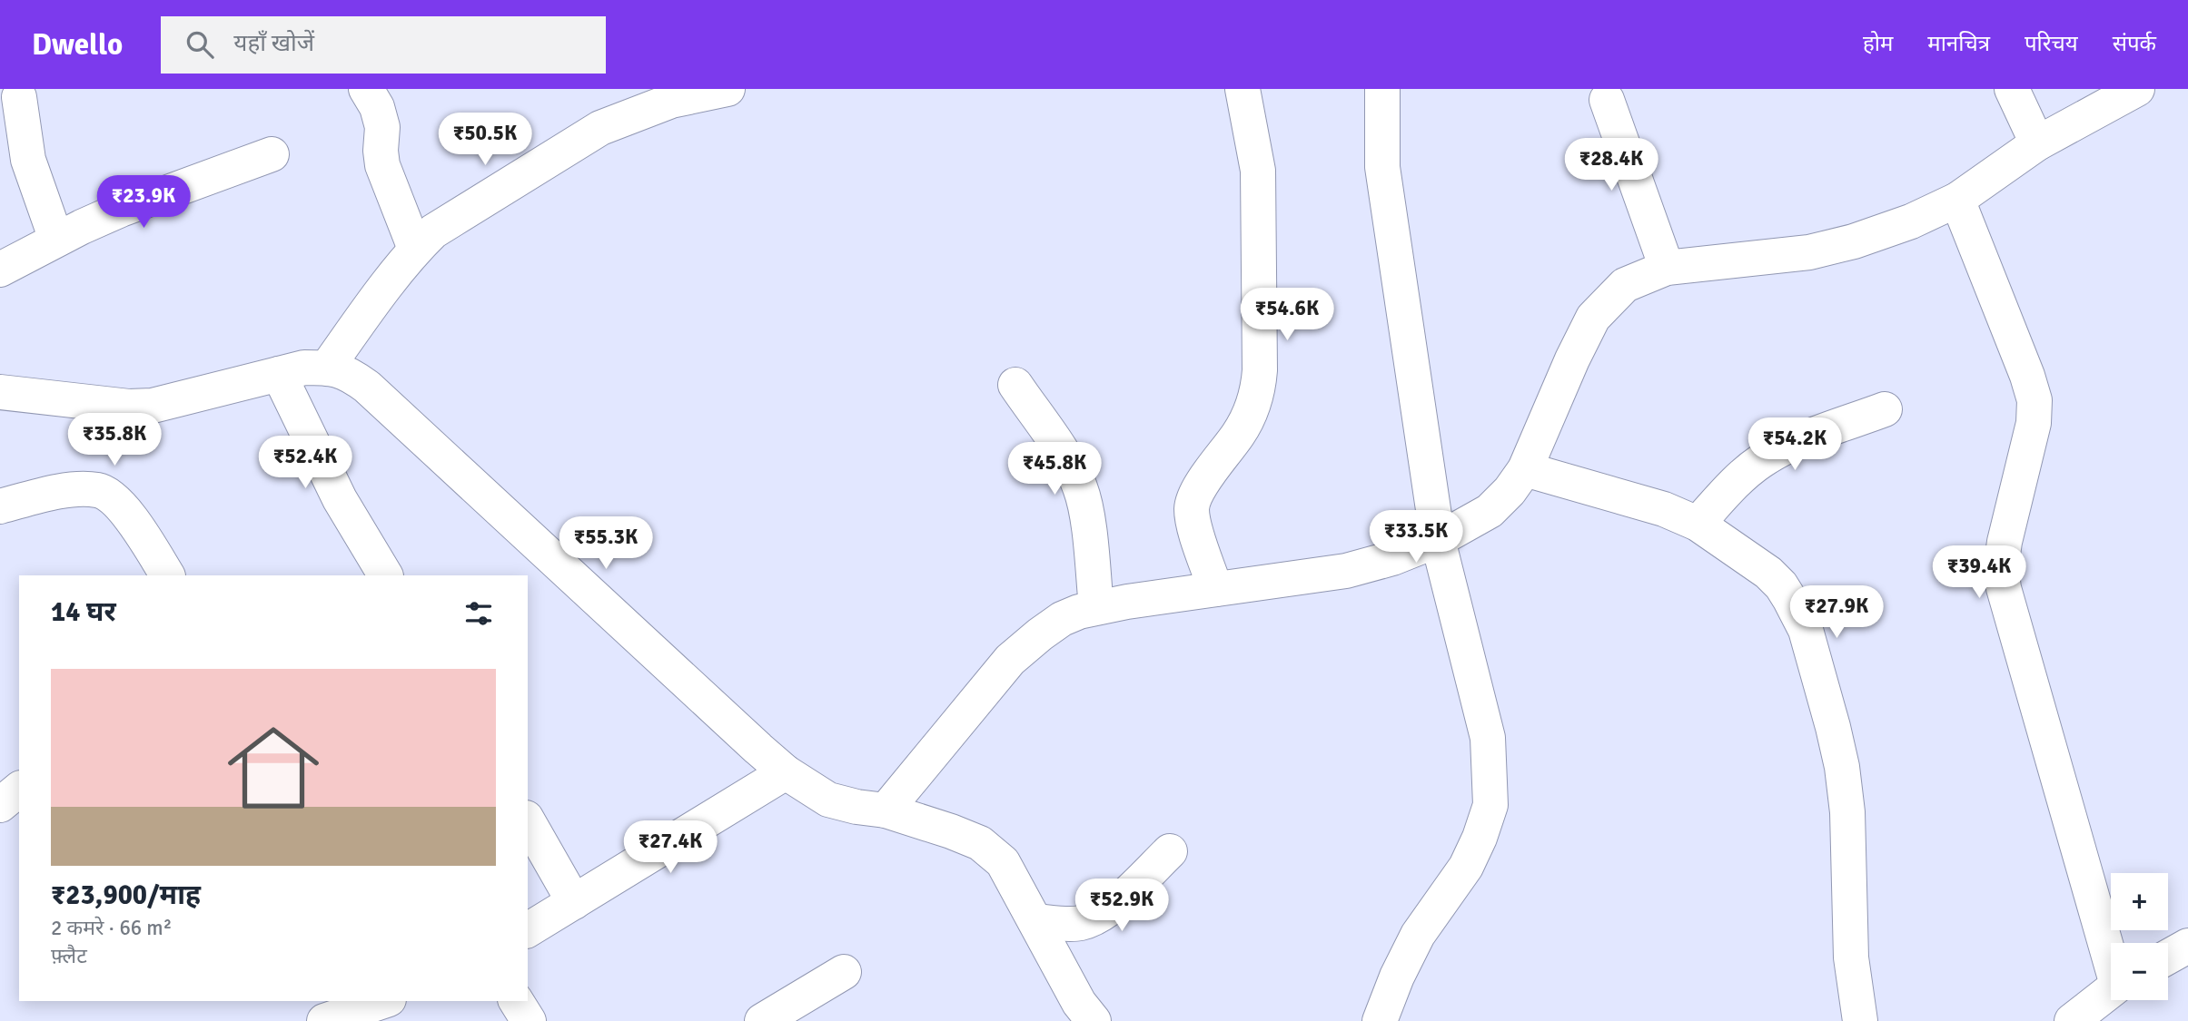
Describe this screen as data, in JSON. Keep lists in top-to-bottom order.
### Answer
{
  "page": {
    "header": "Dwello",
    "search": "यहाँ खोजें",
    "nav": [
      "होम",
      "मानचित्र",
      "परिचय",
      "संपर्क"
    ],
    "price": [
      "₹50.5K",
      "₹28.4K",
      "₹23.9K",
      "₹54.6K",
      "₹35.8K",
      "₹54.2K",
      "₹52.4K",
      "₹45.8K",
      "₹33.5K",
      "₹55.3K",
      "₹39.4K",
      "₹27.9K",
      "₹27.4K",
      "₹52.9K"
    ],
    "heading": "14 घर",
    "list": [
      {
        "name": "₹23,900/माह",
        "note": "2 कमरे · 66 m² · फ़्लैट"
      }
    ],
    "map_buttons": ["+", "−"]
  }
}
